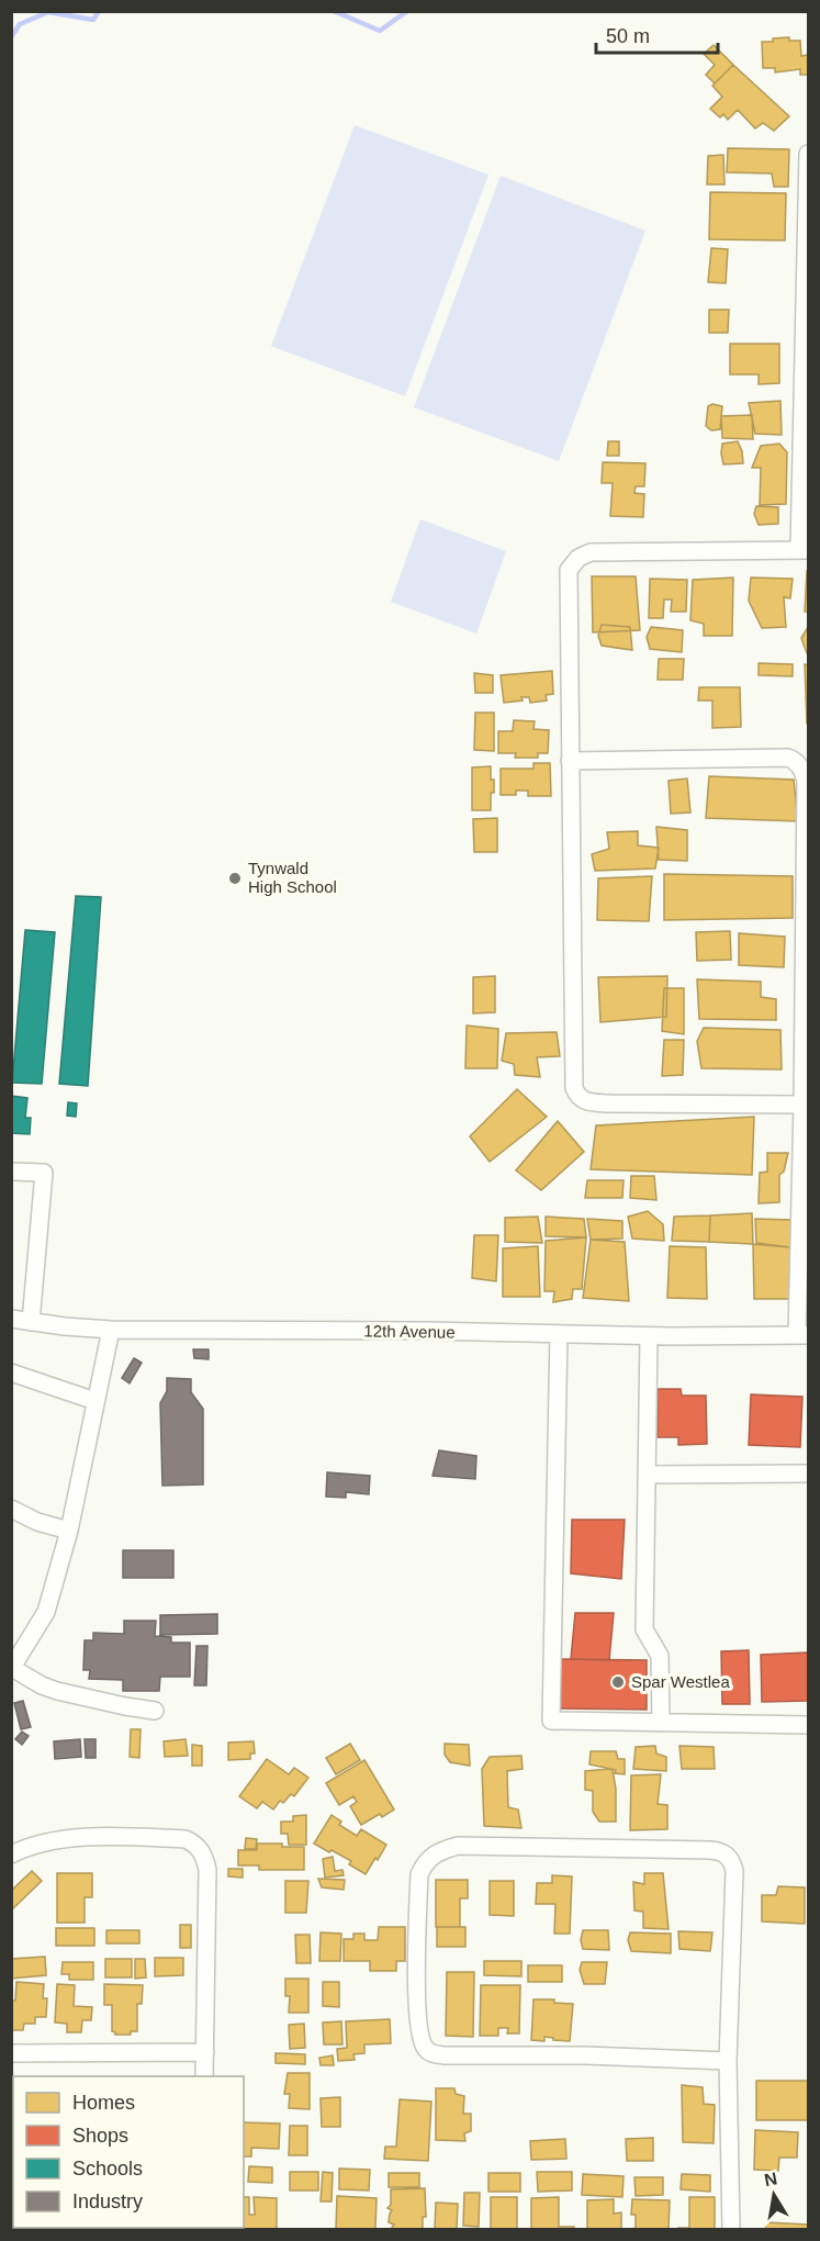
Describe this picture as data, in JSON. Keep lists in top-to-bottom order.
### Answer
{
  "streets": {
    "street": ["12th Avenue"]
  },
  "places": ["Tynwald High School", "Spar Westlea"],
  "legend": [
    "Homes",
    "Shops",
    "Schools",
    "Industry"
  ],
  "scale_bar": "50 m",
  "north": "top"
}
